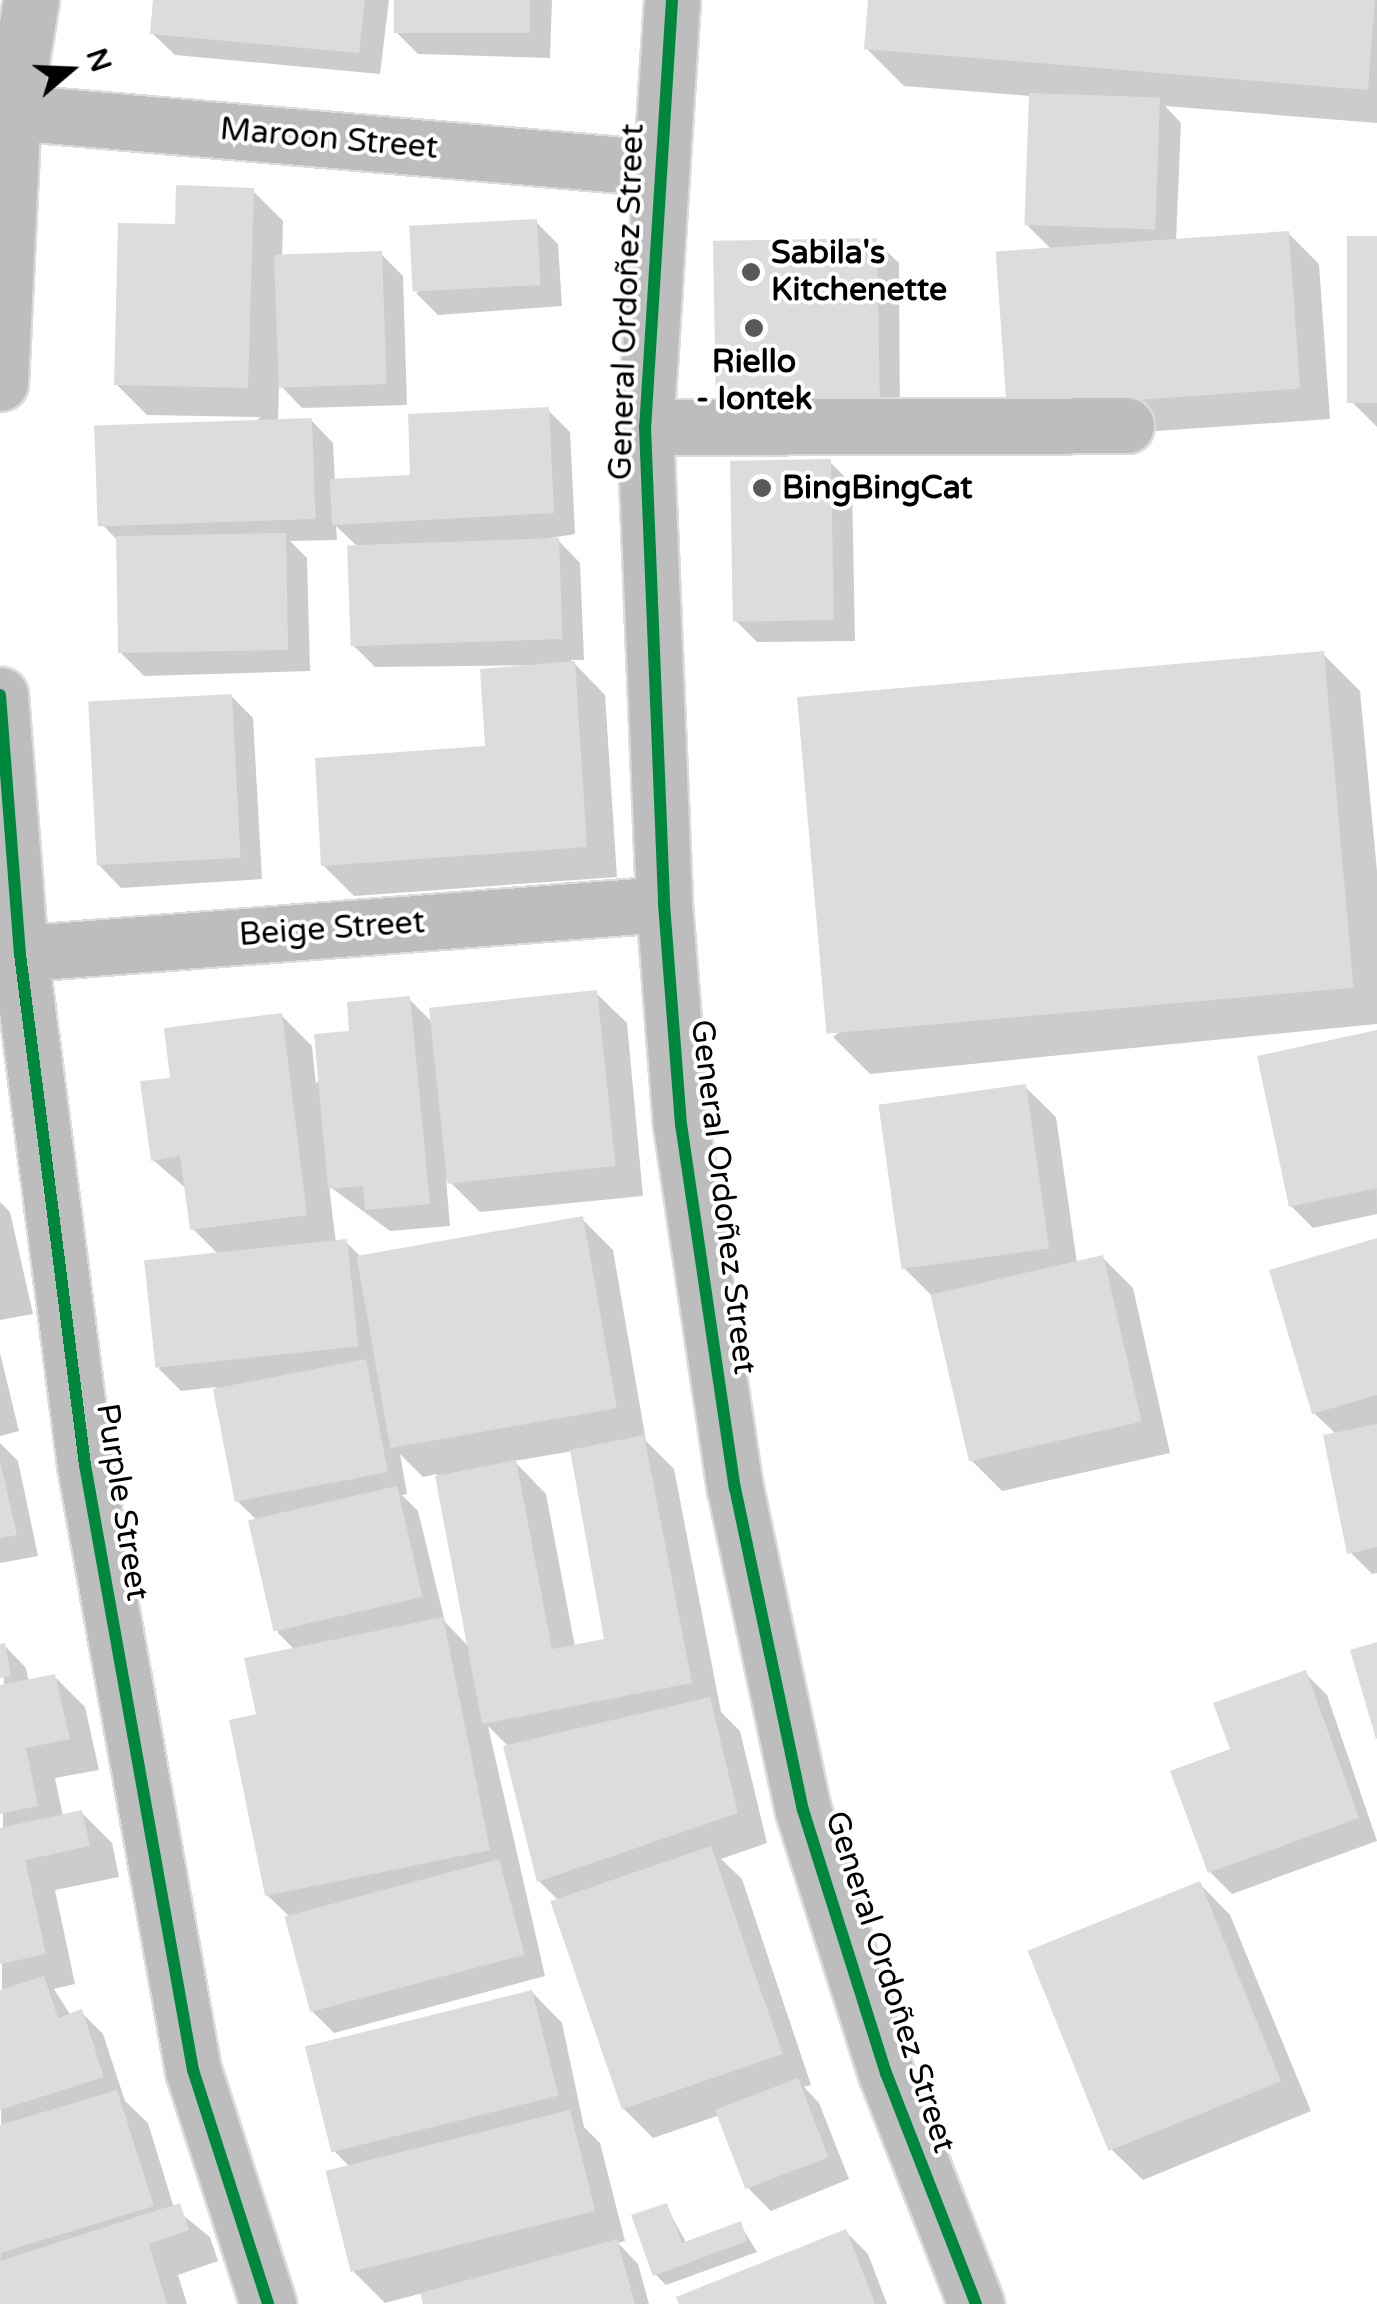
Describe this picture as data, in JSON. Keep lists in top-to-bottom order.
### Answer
{
  "streets": {
    "street": [
      "Maroon Street",
      "General Ordoñez Street",
      "Beige Street",
      "Purple Street"
    ]
  },
  "crossings": [
    ["Maroon Street", "General Ordoñez Street"],
    ["General Ordoñez Street", "Beige Street"],
    ["Beige Street", "Purple Street"]
  ],
  "places": ["Sabila's Kitchenette", "Riello - Iontek", "BingBingCat"],
  "north": "right"
}
